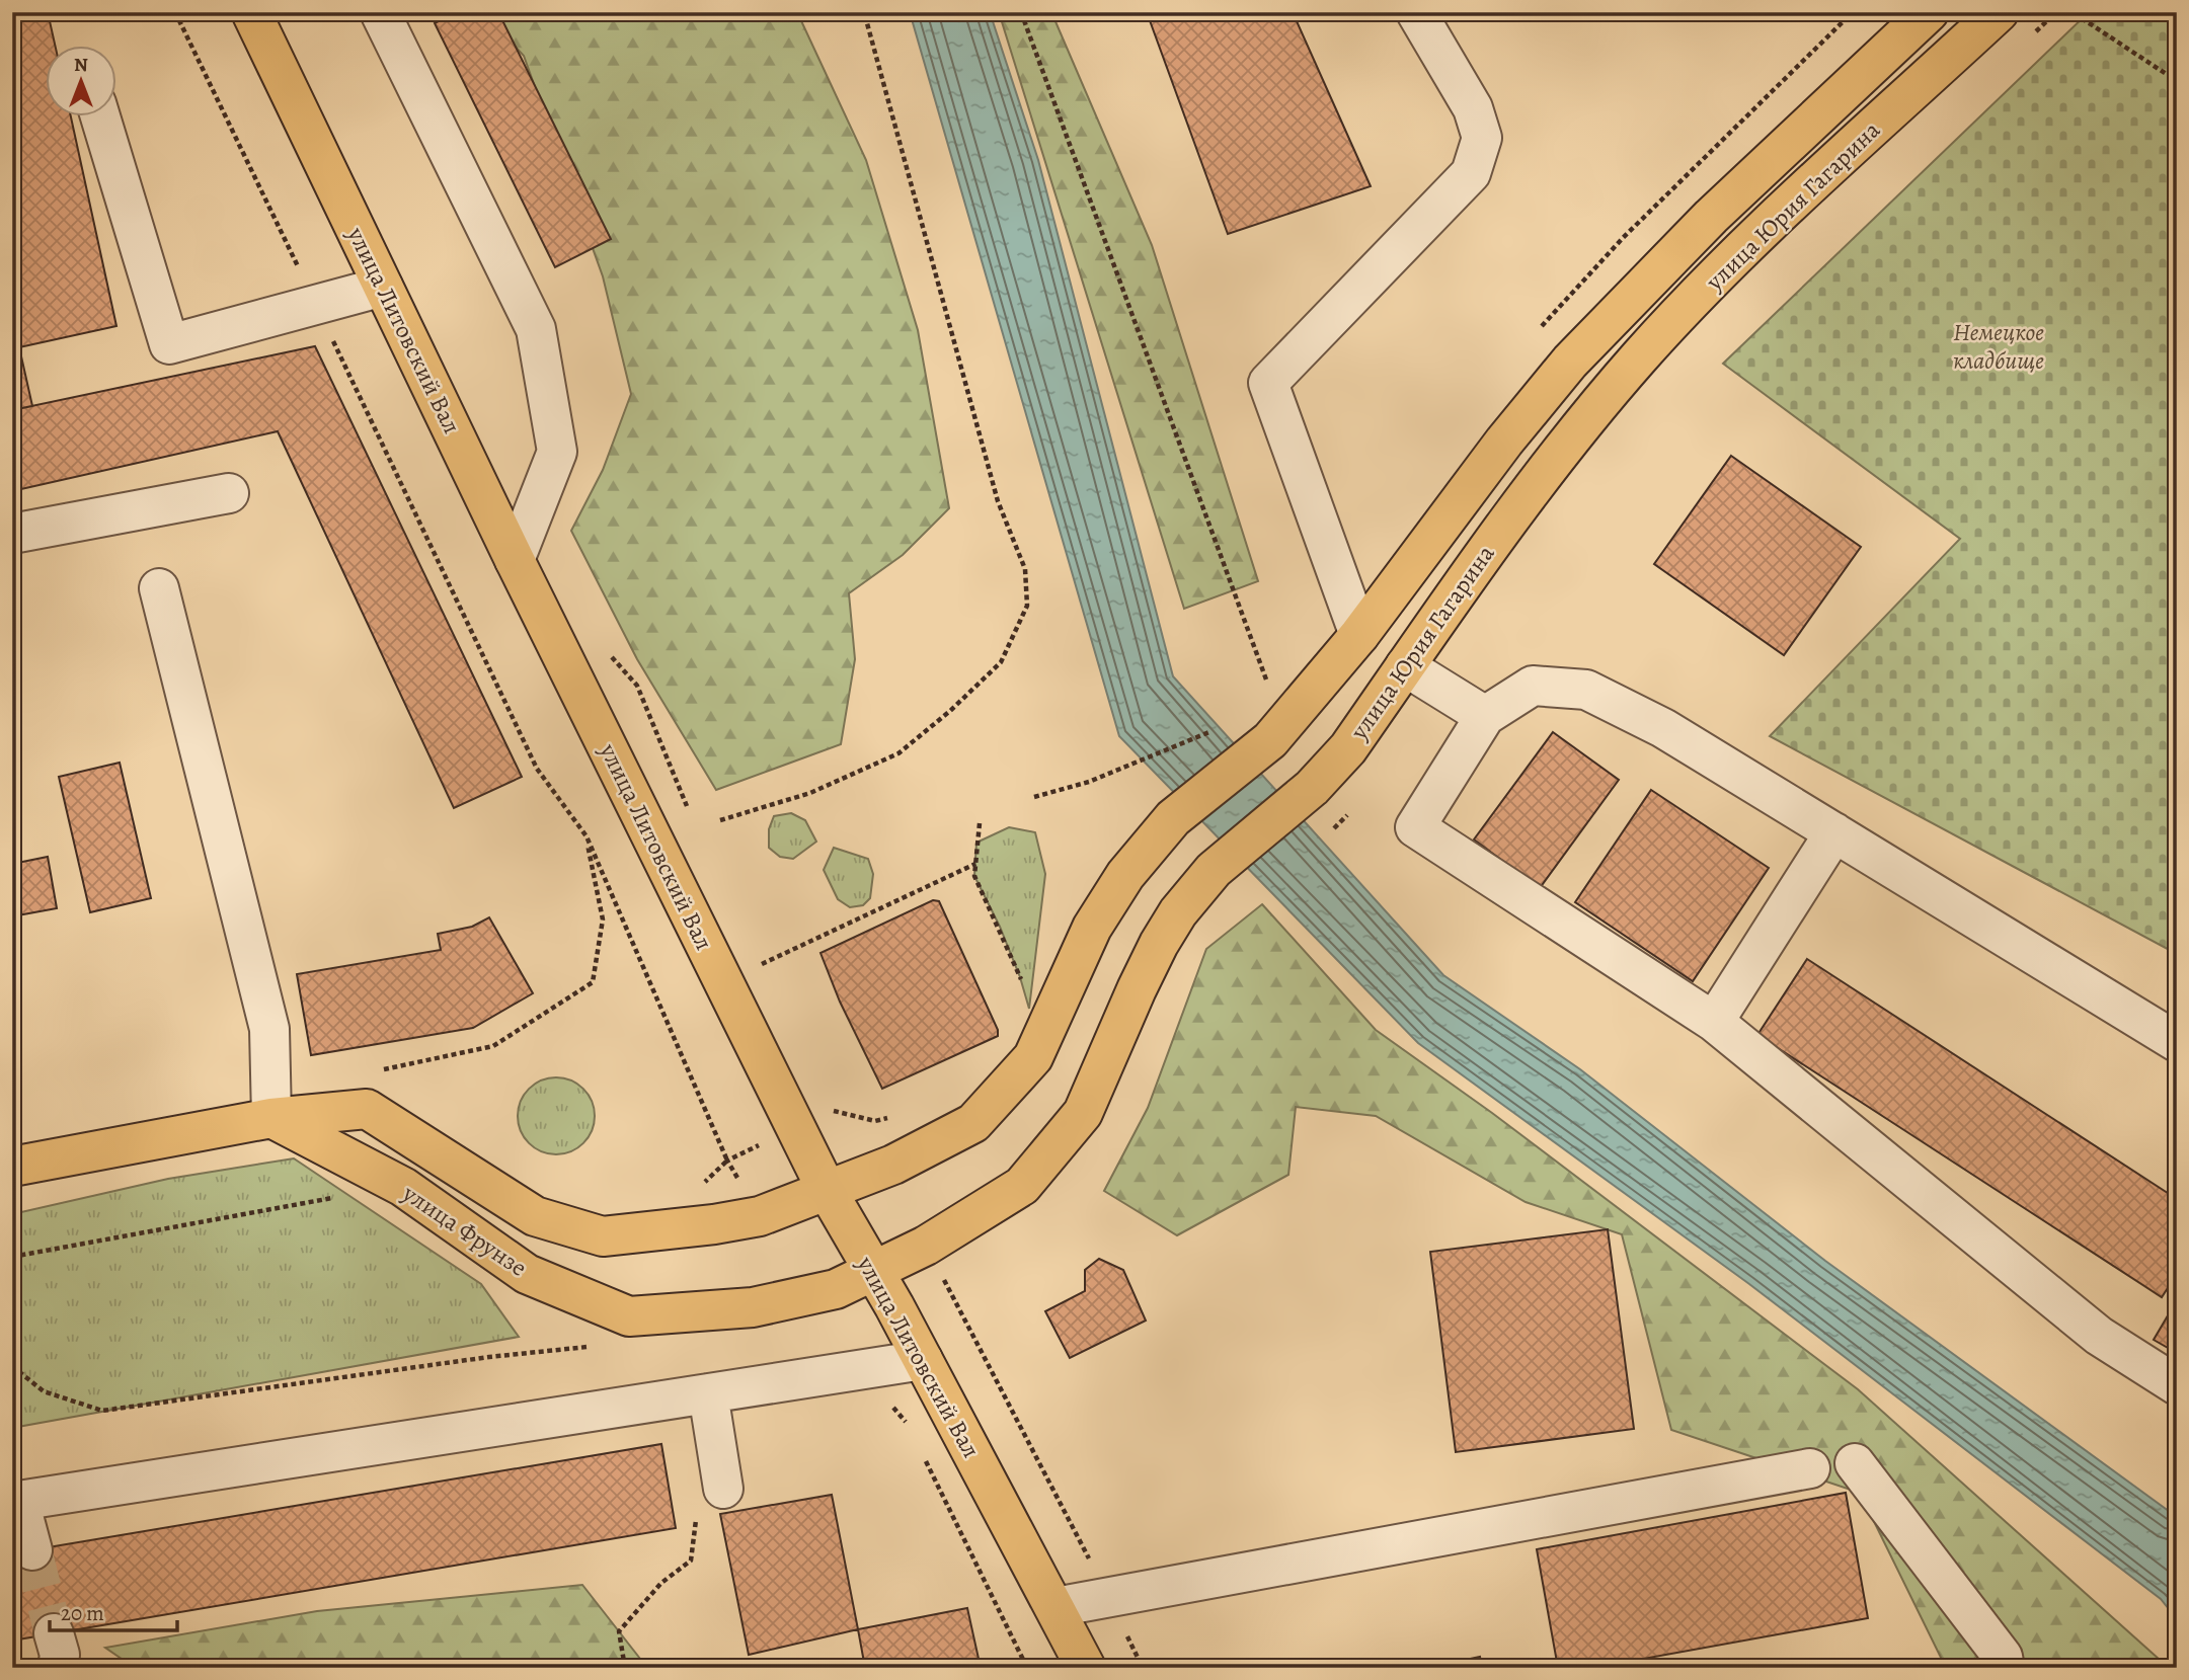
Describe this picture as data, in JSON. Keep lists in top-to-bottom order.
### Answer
{
  "streets": {
    "main road": ["улица Юрия Гагарина", "улица Литовский Вал", "улица Фрунзе"]
  },
  "crossings": [
    ["улица Юрия Гагарина", "улица Литовский Вал"],
    ["улица Юрия Гагарина", "улица Фрунзе"],
    ["улица Литовский Вал", "улица Фрунзе"]
  ],
  "parks": ["Немецкое кладбище"],
  "scale_bar": "20 m",
  "north": "top"
}
